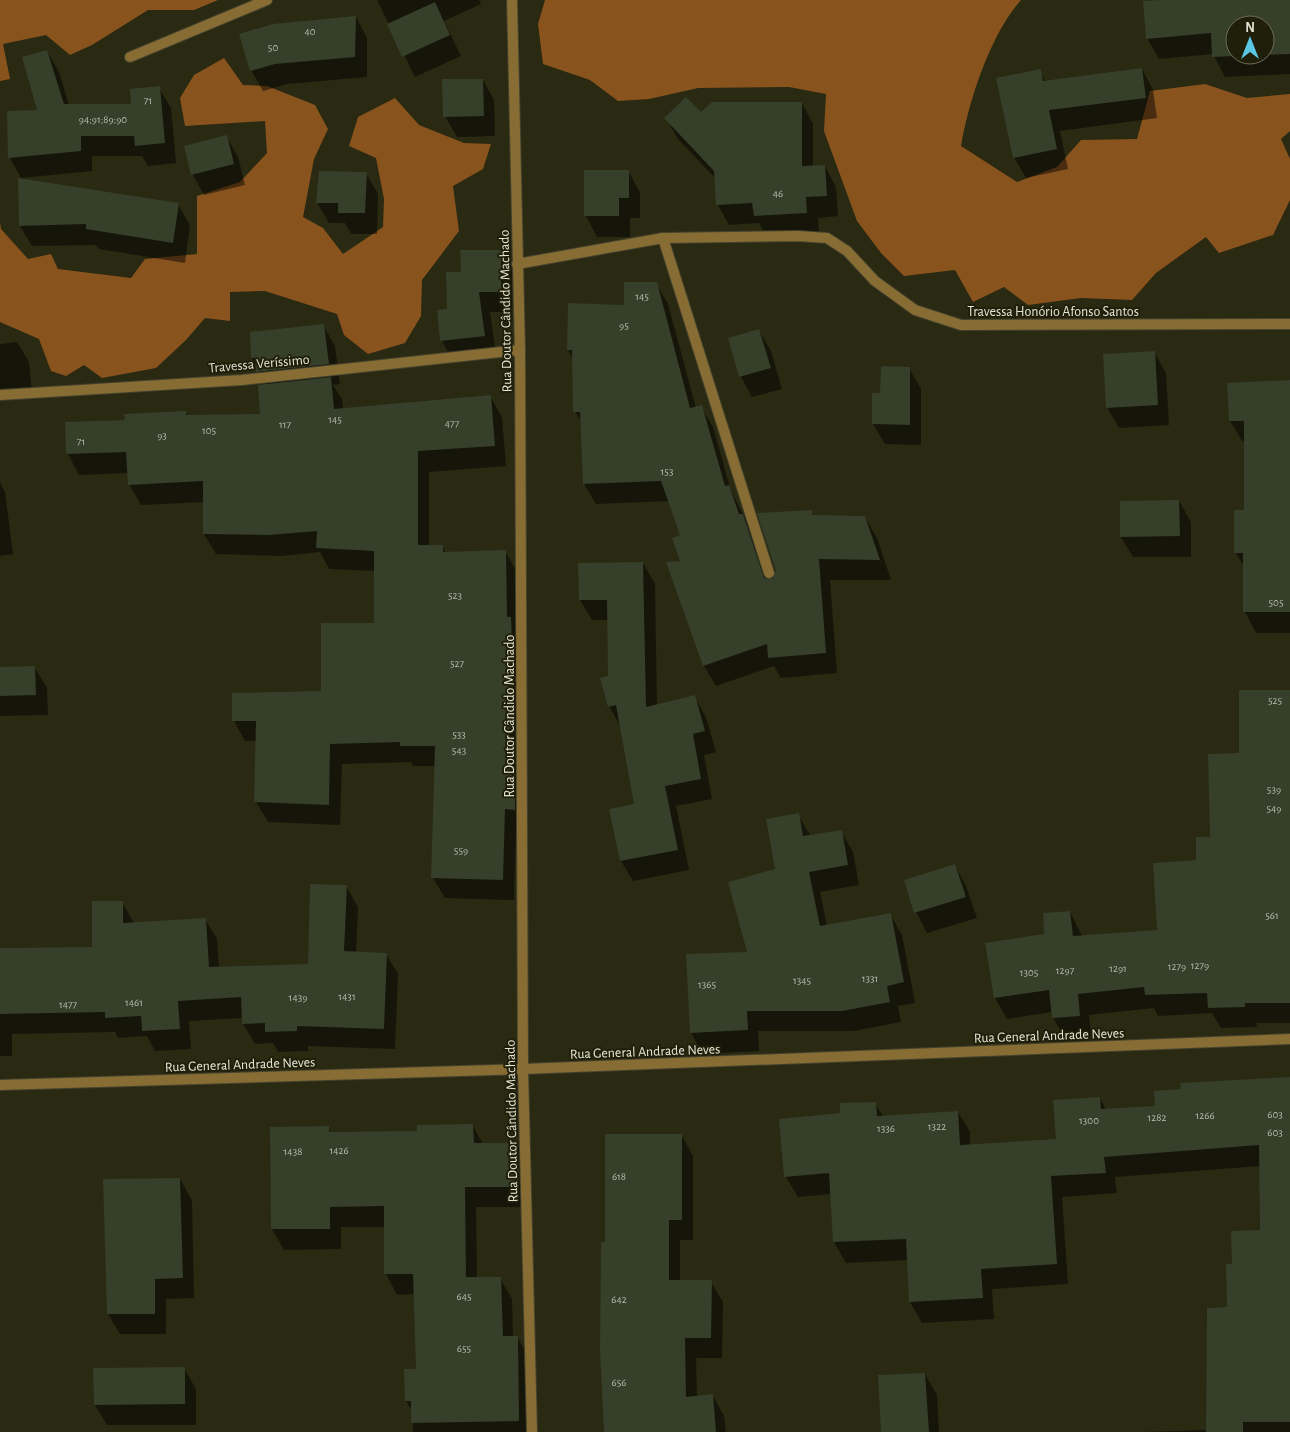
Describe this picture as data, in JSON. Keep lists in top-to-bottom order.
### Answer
{
  "streets": {
    "street": [
      "Rua Doutor Cândido Machado",
      "Travessa Honório Afonso Santos",
      "Travessa Veríssimo",
      "Rua General Andrade Neves"
    ]
  },
  "crossings": [
    ["Rua Doutor Cândido Machado", "Travessa Honório Afonso Santos"],
    ["Rua Doutor Cândido Machado", "Travessa Veríssimo"],
    ["Rua Doutor Cândido Machado", "Rua General Andrade Neves"]
  ],
  "house_numbers": [
    "40",
    "50",
    "71",
    "94;91;89;90",
    "46",
    "145",
    "95",
    "145",
    "477",
    "117",
    "105",
    "93",
    "71",
    "153",
    "523",
    "505",
    "527",
    "525",
    "533",
    "543",
    "539",
    "549",
    "559",
    "561",
    "1279",
    "1279",
    "1291",
    "1297",
    "1305",
    "1331",
    "1345",
    "1365",
    "1431",
    "1439",
    "1461",
    "1477",
    "603",
    "1266",
    "1282",
    "1300",
    "1322",
    "1336",
    "603",
    "1426",
    "1438",
    "618",
    "645",
    "642",
    "655",
    "656"
  ],
  "north": "top"
}
